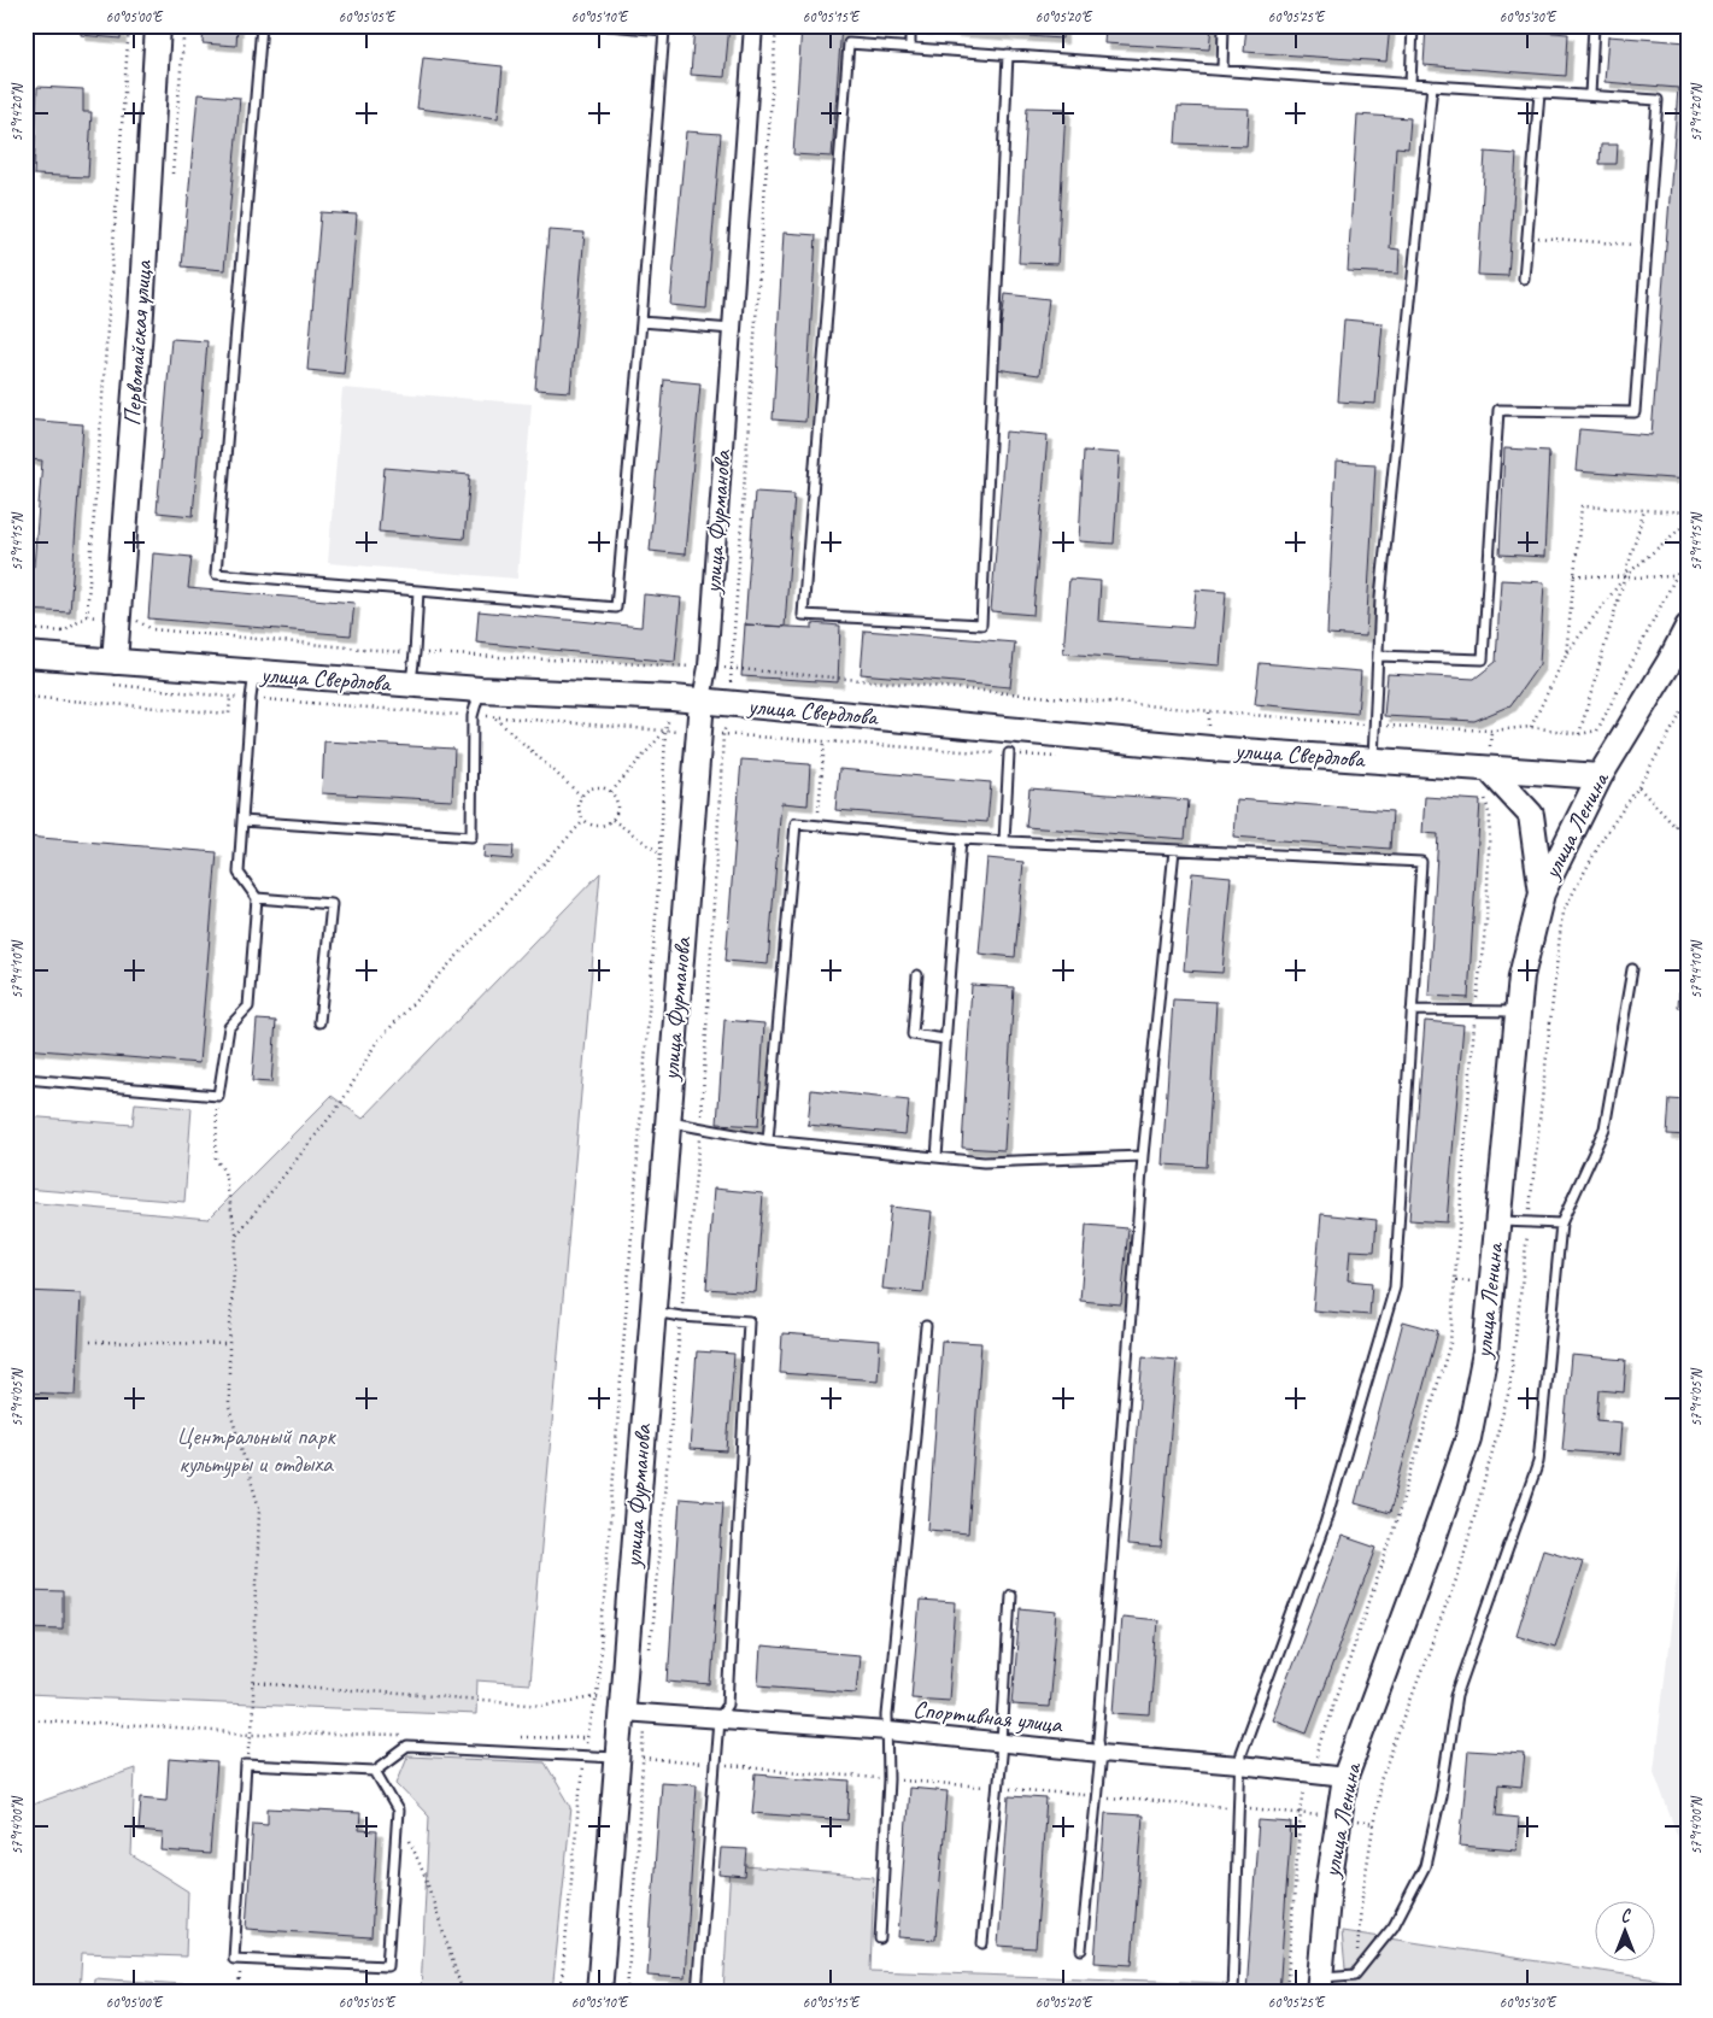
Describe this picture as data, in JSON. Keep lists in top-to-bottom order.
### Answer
{
  "streets": {
    "main road": [
      "Первомайская улица",
      "улица Фурманова",
      "улица Свердлова",
      "улица Ленина"
    ],
    "street": ["Спортивная улица"]
  },
  "crossings": [
    ["Первомайская улица", "улица Свердлова"],
    ["улица Фурманова", "улица Свердлова"],
    ["улица Фурманова", "Спортивная улица"],
    ["улица Свердлова", "улица Ленина"],
    ["улица Ленина", "Спортивная улица"]
  ],
  "parks": ["Центральный парк культуры и отдыха"],
  "north": "top",
  "coordinates": [
    "60°05'00\"E",
    "60°05'05\"E",
    "60°05'10\"E",
    "60°05'15\"E",
    "60°05'20\"E",
    "60°05'25\"E",
    "60°05'30\"E",
    "57°14'20\"N",
    "57°14'15\"N",
    "57°14'10\"N",
    "57°14'05\"N",
    "57°14'00\"N"
  ]
}
